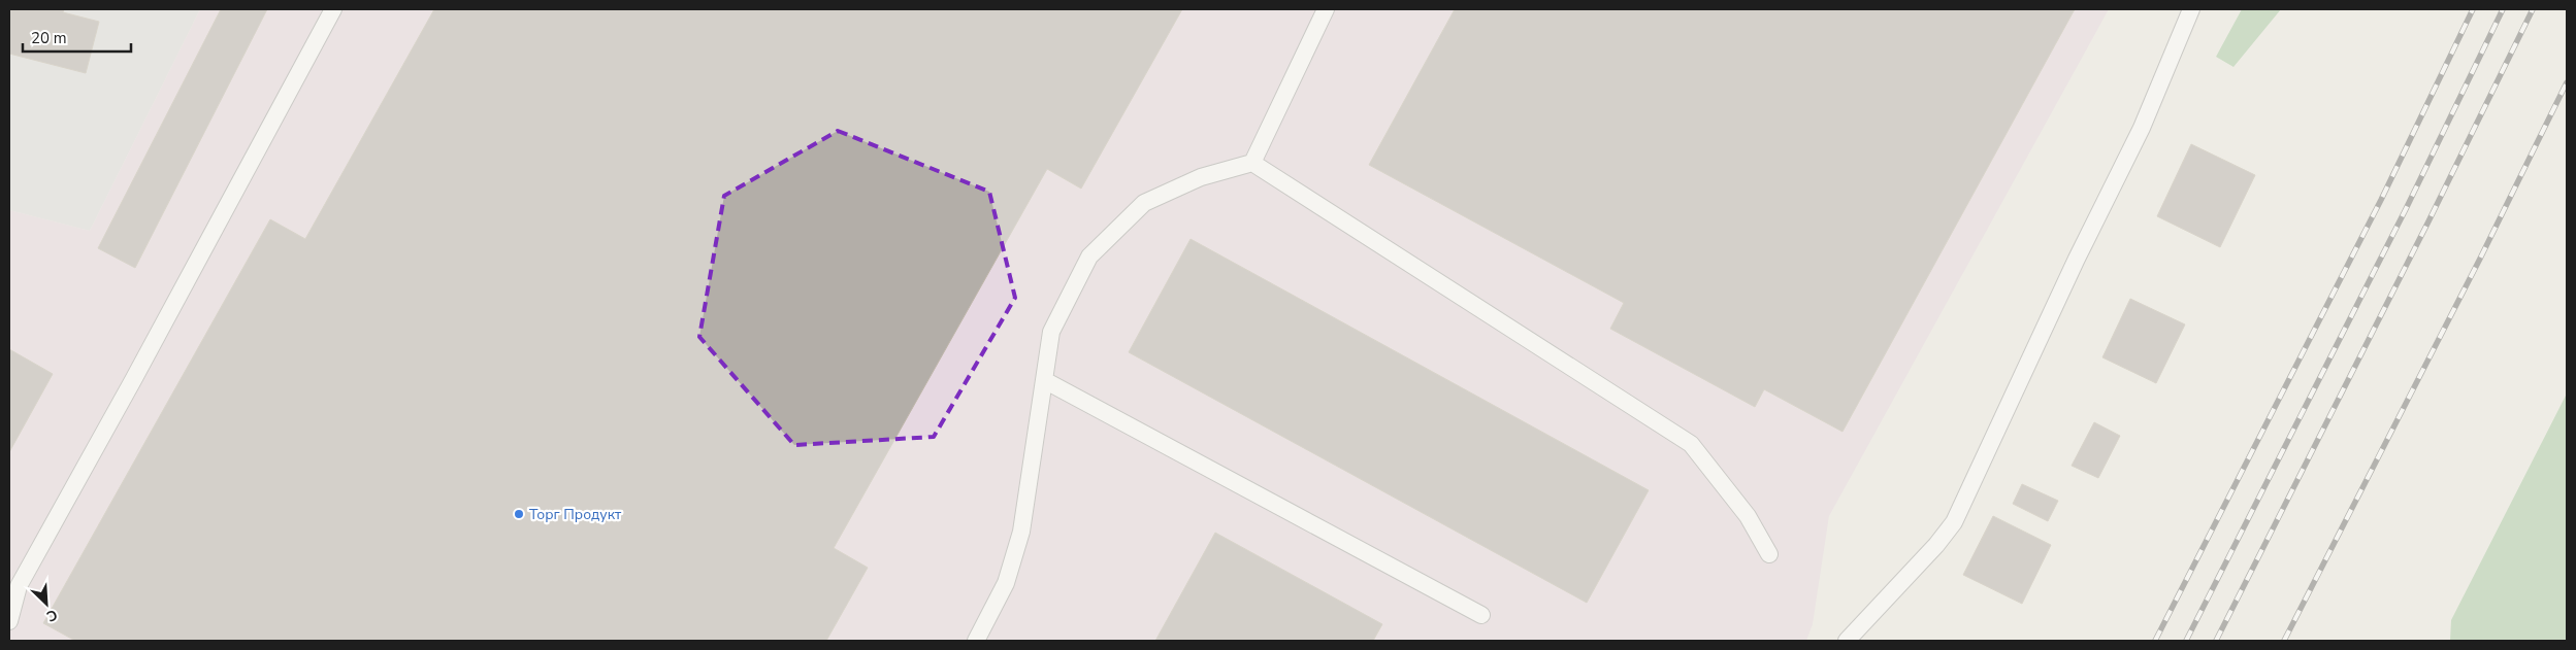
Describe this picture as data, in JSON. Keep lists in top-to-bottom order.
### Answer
{
  "places": ["Торг Продукт"],
  "scale_bar": "20 m",
  "north": "bottom right"
}
